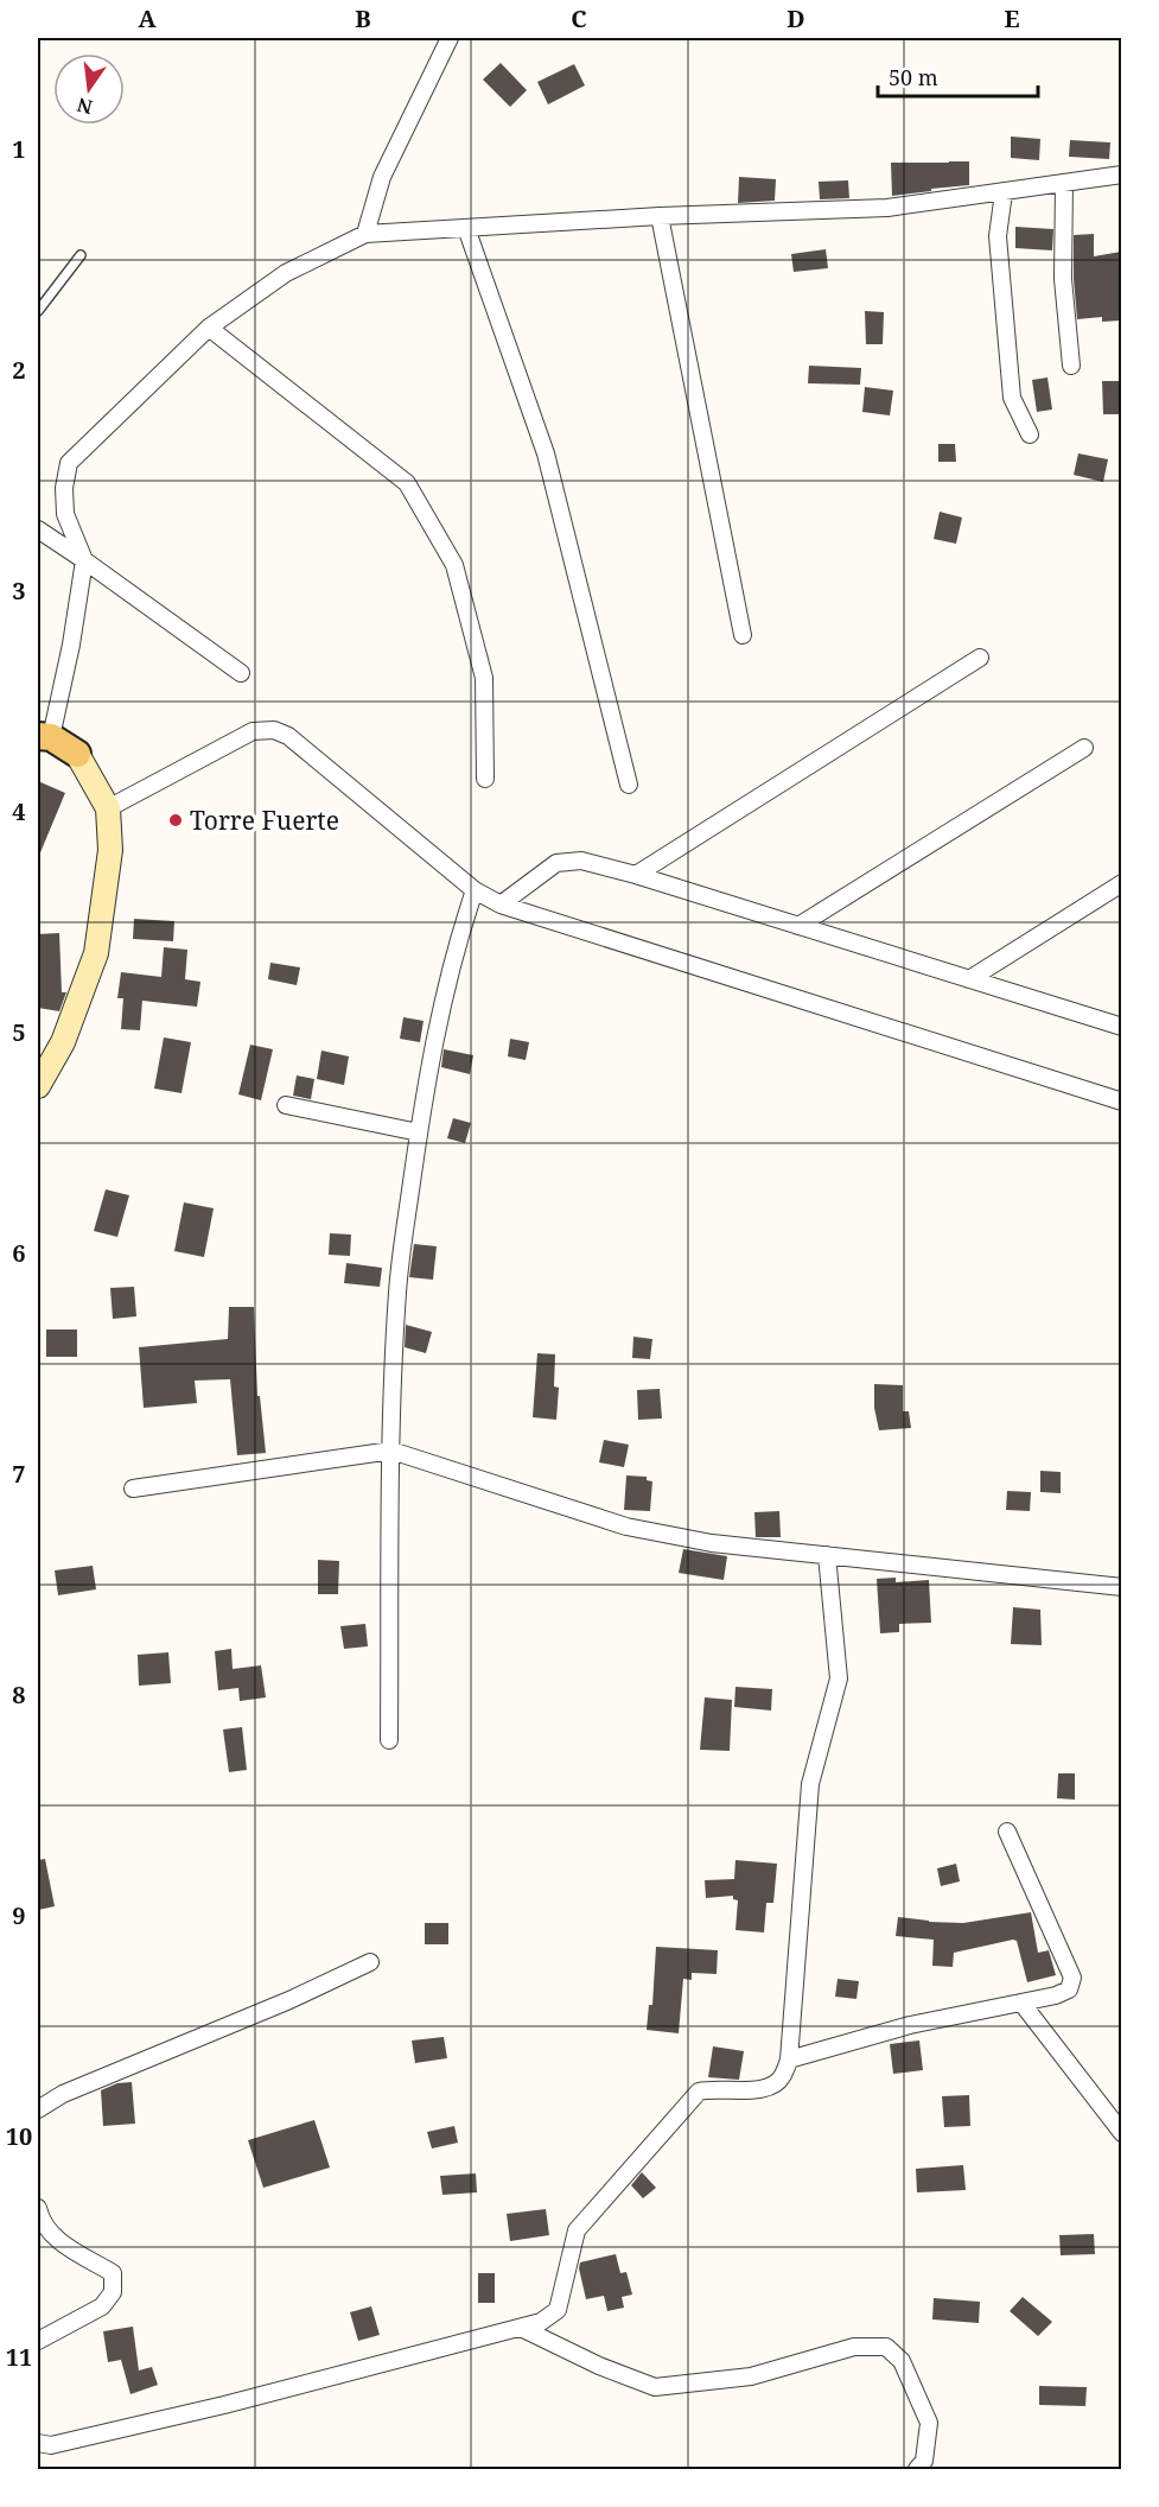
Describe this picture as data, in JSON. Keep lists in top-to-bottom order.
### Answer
{
  "places": ["Torre Fuerte"],
  "scale_bar": "50 m",
  "north": "bottom",
  "grid": {
    "columns": [
      "A",
      "B",
      "C",
      "D",
      "E"
    ],
    "rows": [
      "1",
      "2",
      "3",
      "4",
      "5",
      "6",
      "7",
      "8",
      "9",
      "10",
      "11"
    ]
  }
}
